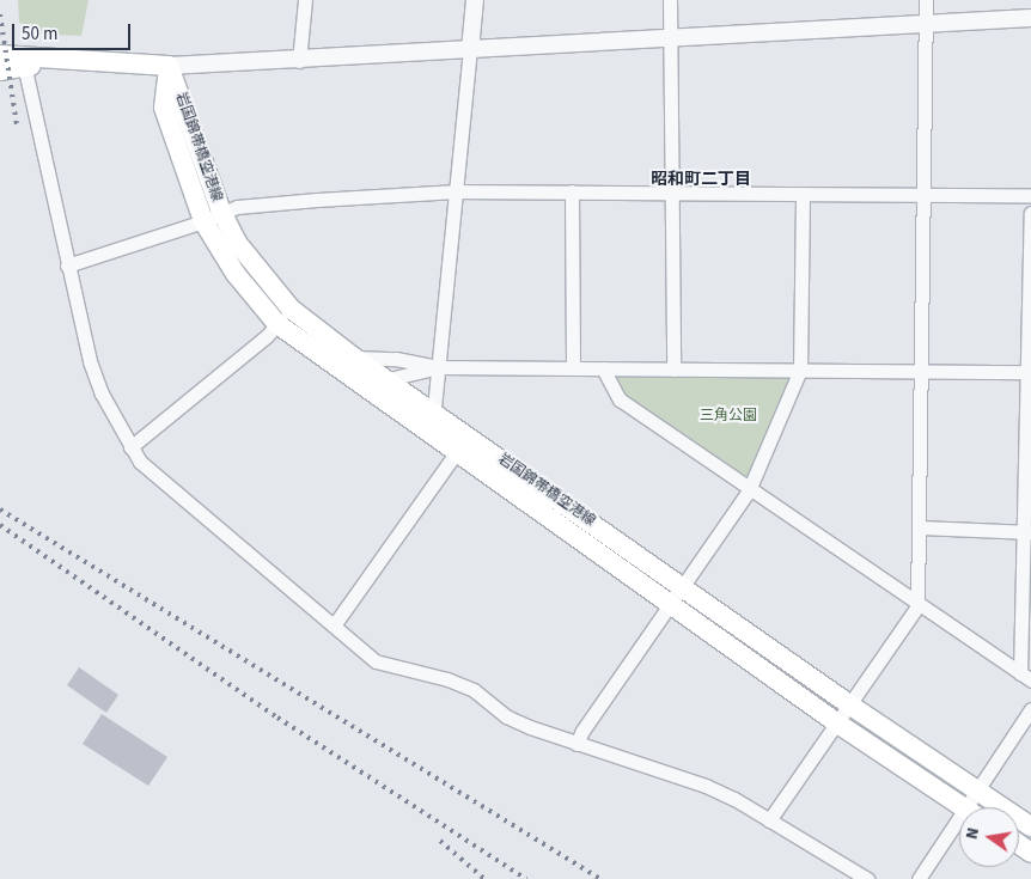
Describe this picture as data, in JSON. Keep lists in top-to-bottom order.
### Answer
{
  "streets": {
    "main road": ["岩国錦帯橋空港線"]
  },
  "districts": ["昭和町二丁目"],
  "parks": ["三角公園"],
  "scale_bar": "50 m",
  "north": "left"
}
